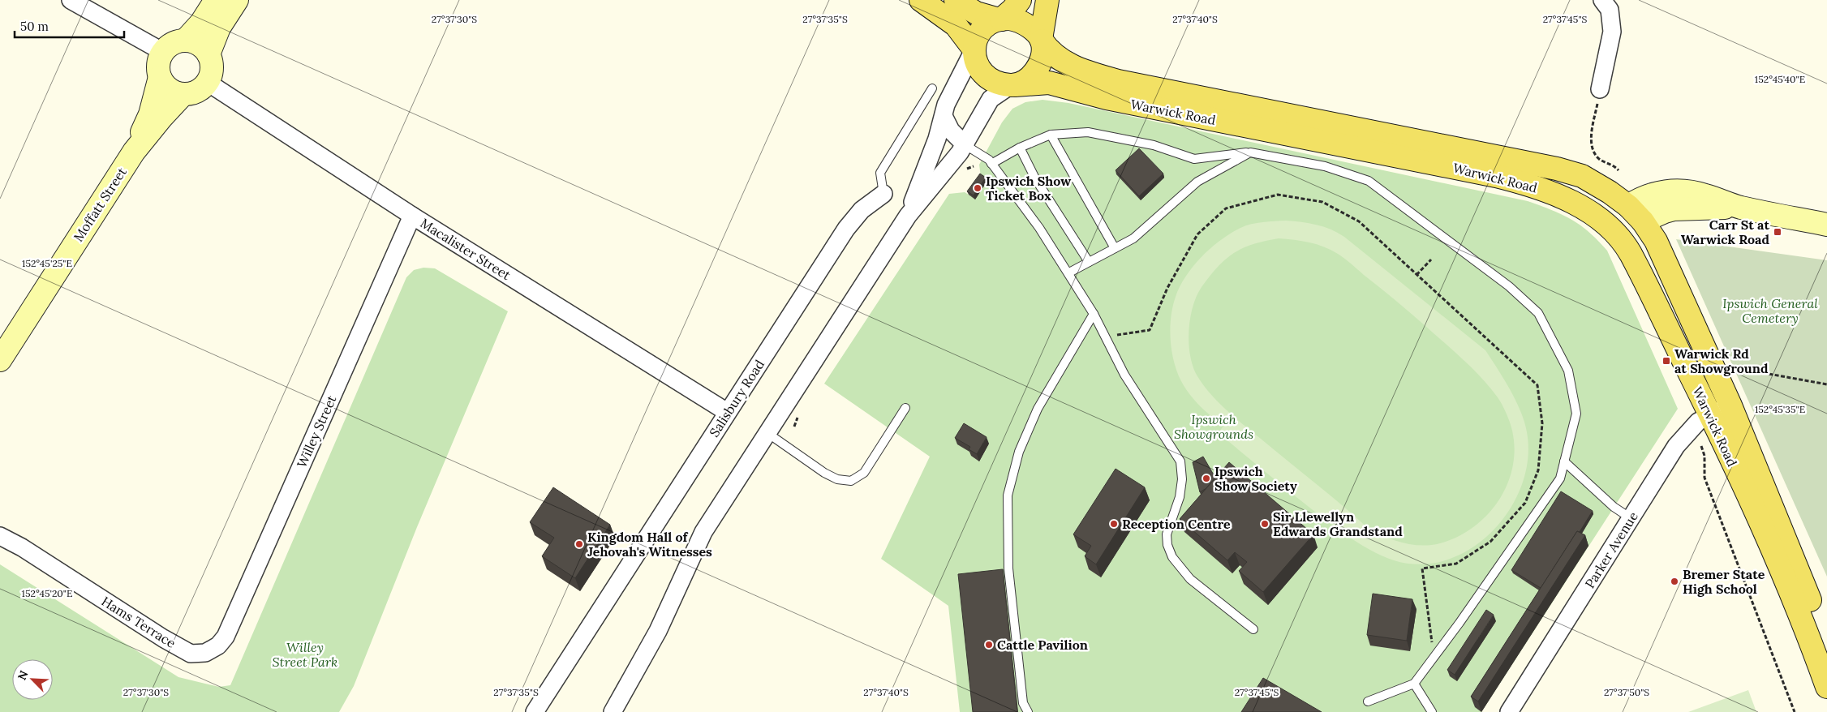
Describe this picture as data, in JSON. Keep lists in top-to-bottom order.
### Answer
{
  "streets": {
    "main road": ["Warwick Road", "Moffatt Street"],
    "street": [
      "Macalister Street",
      "Salisbury Road",
      "Willey Street",
      "Parker Avenue",
      "Hams Terrace"
    ]
  },
  "crossings": [
    ["Warwick Road", "Parker Avenue"],
    ["Moffatt Street", "Macalister Street"],
    ["Macalister Street", "Salisbury Road"],
    ["Macalister Street", "Willey Street"],
    ["Willey Street", "Hams Terrace"]
  ],
  "parks": ["Ipswich General Cemetery", "Ipswich Showgrounds", "Willey Street Park"],
  "places": {
    "other": [
      "Ipswich Show Ticket Box",
      "Ipswich Show Society",
      "Reception Centre",
      "Sir Llewellyn Edwards Grandstand",
      "Kingdom Hall of Jehovah's Witnesses",
      "Bremer State High School",
      "Cattle Pavilion"
    ],
    "transit": ["Carr St at Warwick Road", "Warwick Rd at Showground"]
  },
  "scale_bar": "50 m",
  "north": "top left",
  "coordinates": [
    "27°37'45\"S",
    "27°37'30\"S",
    "27°37'35\"S",
    "27°37'40\"S",
    "152°45'40\"E",
    "152°45'25\"E",
    "152°45'35\"E",
    "152°45'20\"E",
    "27°37'50\"S"
  ]
}
